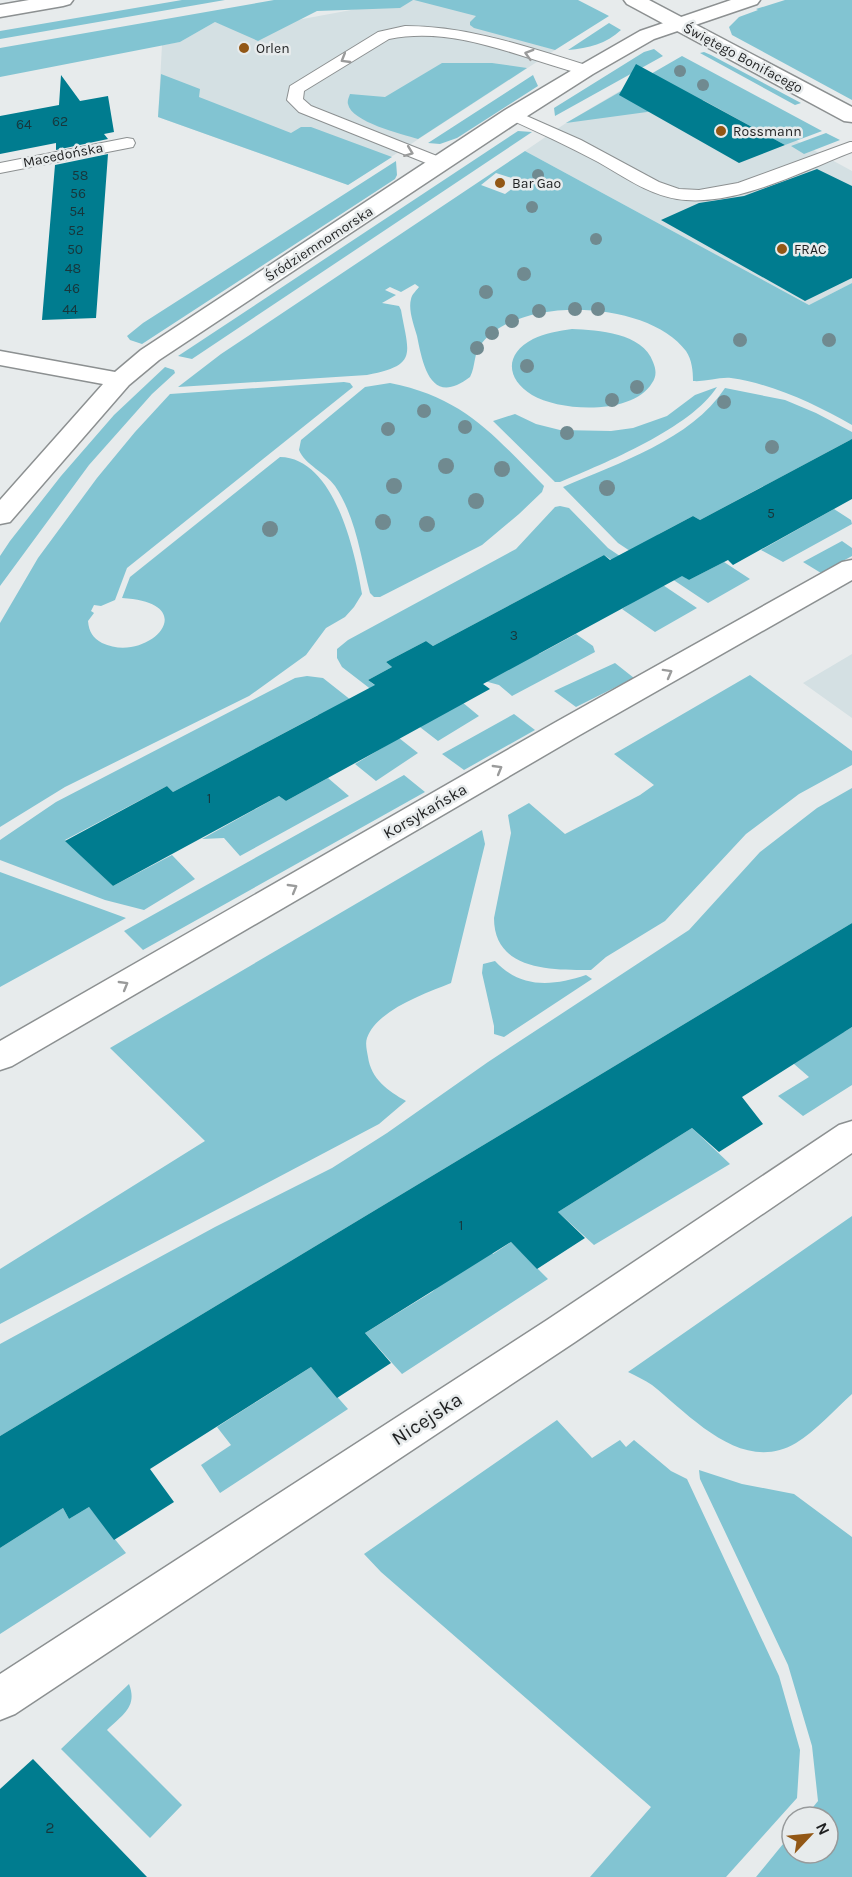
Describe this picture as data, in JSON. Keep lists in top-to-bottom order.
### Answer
{
  "streets": {
    "street": [
      "Świętego Bonifacego",
      "Śródziemnomorska",
      "Korsykańska",
      "Nicejska"
    ],
    "lane": ["Macedońska"]
  },
  "crossings": [
    ["Świętego Bonifacego", "Śródziemnomorska"]
  ],
  "one_way": ["Korsykańska"],
  "places": [
    "Orlen",
    "Rossmann",
    "Bar Gao",
    "FRAC"
  ],
  "house_numbers": [
    "62",
    "64",
    "58",
    "56",
    "54",
    "52",
    "50",
    "48",
    "46",
    "44",
    "5",
    "3",
    "1",
    "1",
    "2"
  ],
  "north": "top right"
}
